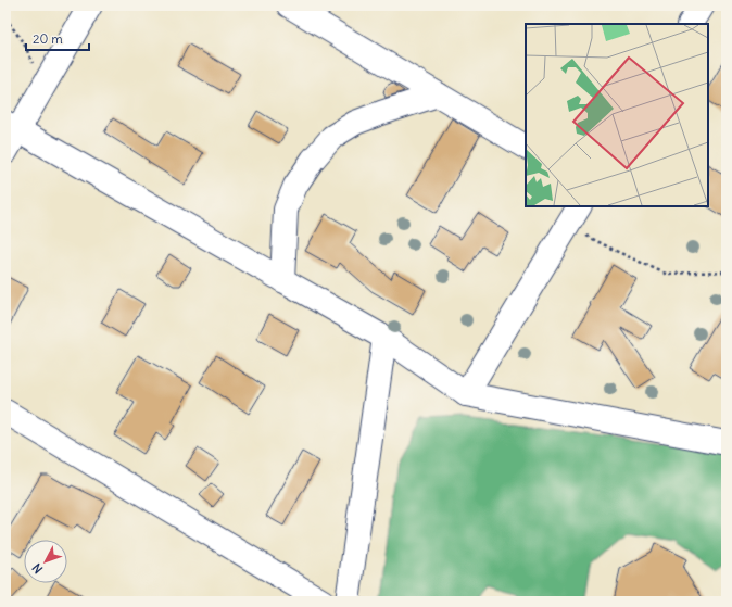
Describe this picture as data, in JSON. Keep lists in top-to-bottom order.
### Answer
{
  "scale_bar": "20 m",
  "north": "bottom left"
}
